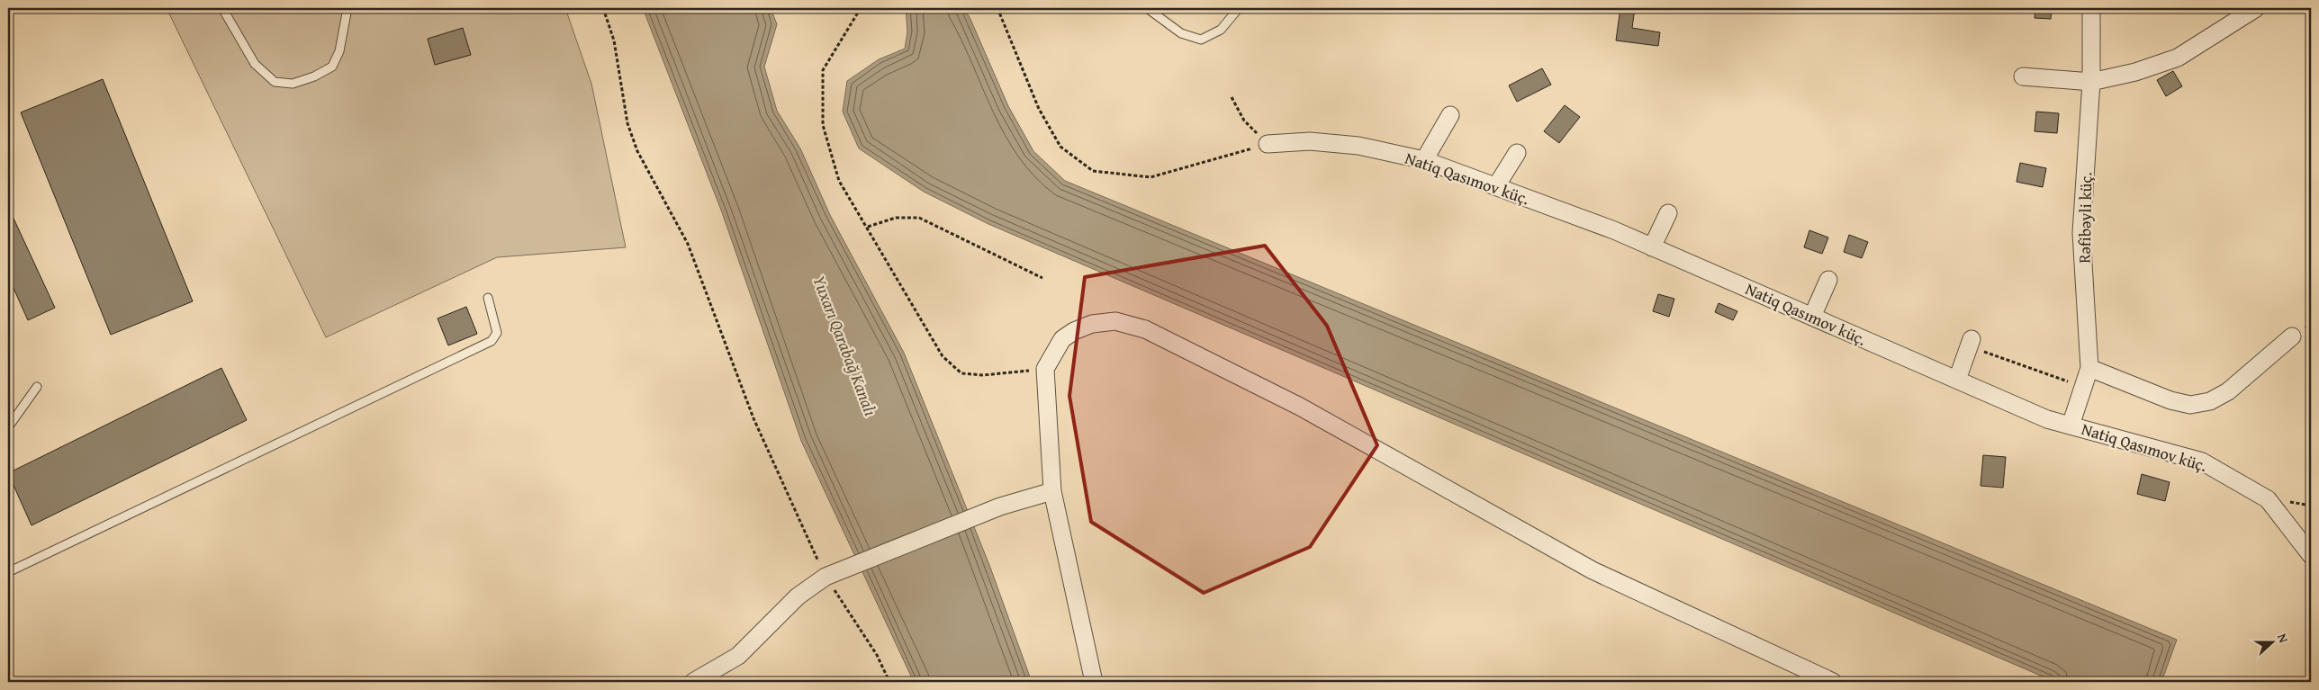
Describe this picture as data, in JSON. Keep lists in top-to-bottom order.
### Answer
{
  "streets": {
    "street": ["Natiq Qasımov küç.", "Rəfibəyli küç."]
  },
  "crossings": [
    ["Natiq Qasımov küç.", "Rəfibəyli küç."]
  ],
  "water": ["Yuxarı Qarabağ Kanalı"],
  "north": "right"
}
